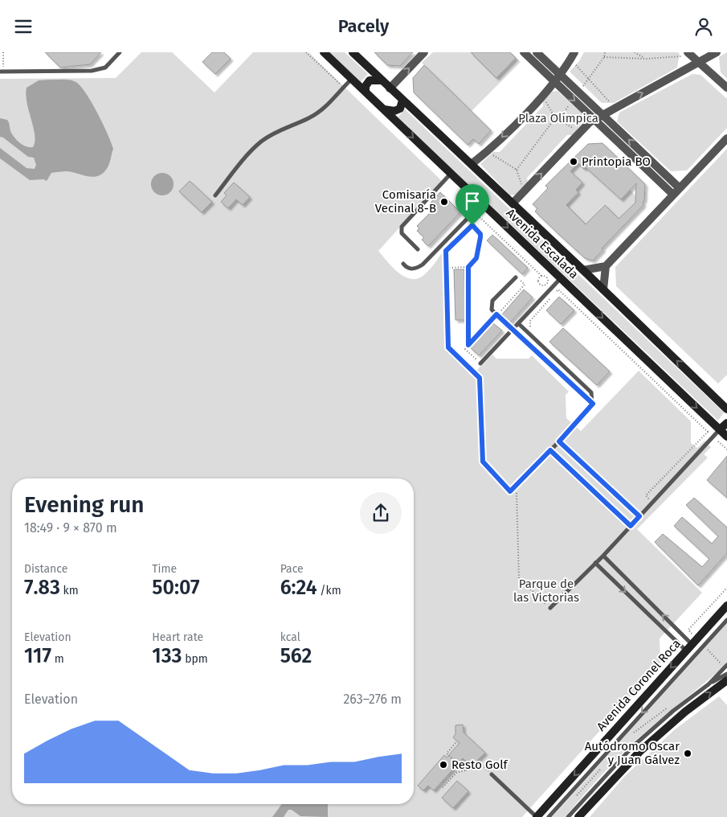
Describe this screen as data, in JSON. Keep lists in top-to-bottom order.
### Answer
{
  "streets": {
    "main road": ["Avenida Escalada", "Avenida Coronel Roca"]
  },
  "parks": ["Plaza Olímpica", "Parque de las Victorias"],
  "places": [
    "Printopia BO",
    "Comisaría Vecinal 8-B",
    "Autódromo Oscar y Juan Gálvez",
    "Resto Golf"
  ],
  "page": {
    "header": "Pacely",
    "heading": ["Evening run", "18:49 · 9 × 870 m"],
    "stats": [
      ["Distance", "7.83 km"],
      ["Time", "50:07"],
      ["Pace", "6:24 /km"],
      ["Elevation", "117 m"],
      ["Heart rate", "133 bpm"],
      ["kcal", "562"]
    ],
    "chart": ["Elevation", "263–276 m"]
  }
}
